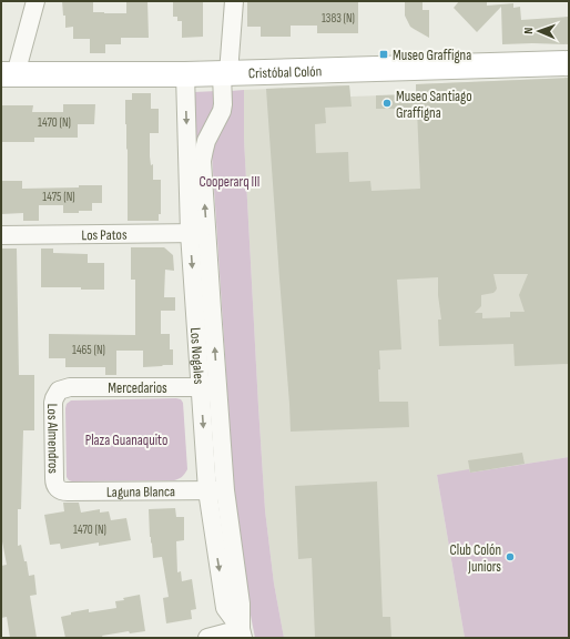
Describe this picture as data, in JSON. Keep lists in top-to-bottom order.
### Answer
{
  "streets": {
    "street": [
      "Cristóbal Colón",
      "Los Patos",
      "Los Nogales",
      "Mercedarios",
      "Los Almendros",
      "Laguna Blanca"
    ]
  },
  "crossings": [
    ["Cristóbal Colón", "Los Nogales"],
    ["Los Patos", "Los Nogales"],
    ["Los Nogales", "Mercedarios"],
    ["Los Nogales", "Laguna Blanca"],
    ["Mercedarios", "Los Almendros"],
    ["Los Almendros", "Laguna Blanca"]
  ],
  "parks": ["Cooperarq III", "Plaza Guanaquito"],
  "places": {
    "transit": ["Museo Graffigna"],
    "other": ["Museo Santiago Graffigna", "Club Colón Juniors"]
  },
  "house_numbers": [
    "1383 (N)",
    "1470 (N)",
    "1475 (N)",
    "1465 (N)",
    "1470 (N)"
  ],
  "north": "left"
}
